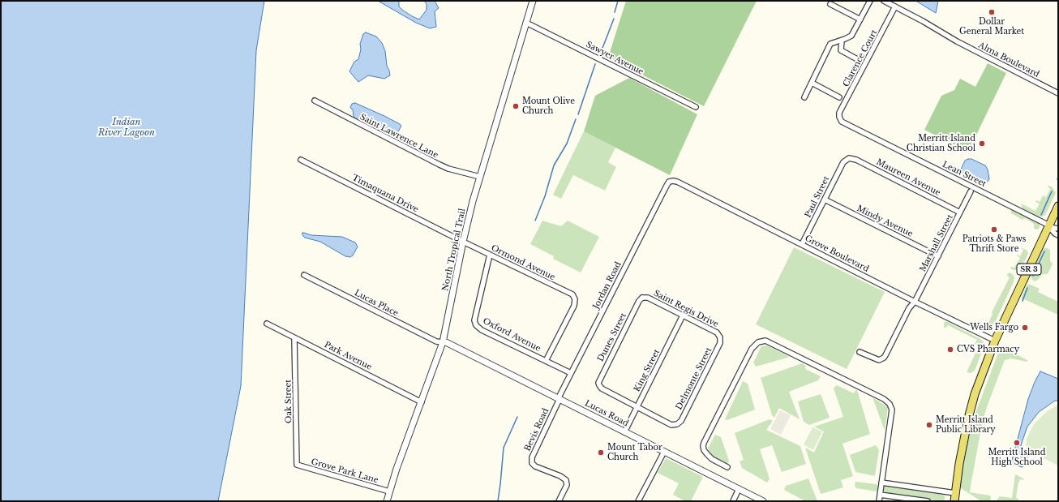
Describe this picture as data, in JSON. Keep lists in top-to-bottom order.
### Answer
{
  "streets": {
    "main road": ["SR 3"],
    "street": [
      "Sawyer Avenue",
      "Clarence Court",
      "Alma Boulevard",
      "Saint Lawrence Lane",
      "Lean Street",
      "Maureen Avenue",
      "Timaquana Drive",
      "Paul Street",
      "Mindy Avenue",
      "Marshall Street",
      "North Tropical Trail",
      "Grove Boulevard",
      "Ormond Avenue",
      "Jordan Road",
      "Lucas Place",
      "Saint Regis Drive",
      "Oxford Avenue",
      "Dunes Street",
      "Park Avenue",
      "King Street",
      "Delmonte Street",
      "Oak Street",
      "Lucas Road",
      "Bevis Road",
      "Grove Park Lane"
    ]
  },
  "crossings": [
    ["Sawyer Avenue", "North Tropical Trail"],
    ["Clarence Court", "Alma Boulevard"],
    ["Clarence Court", "Lean Street"],
    ["Saint Lawrence Lane", "North Tropical Trail"],
    ["Lean Street", "SR 3"],
    ["Maureen Avenue", "Paul Street"],
    ["Maureen Avenue", "Marshall Street"],
    ["Timaquana Drive", "North Tropical Trail"],
    ["Timaquana Drive", "Ormond Avenue"],
    ["Paul Street", "Mindy Avenue"],
    ["Paul Street", "Grove Boulevard"],
    ["Mindy Avenue", "Marshall Street"],
    ["Marshall Street", "Grove Boulevard"],
    ["North Tropical Trail", "Ormond Avenue"],
    ["North Tropical Trail", "Lucas Place"],
    ["North Tropical Trail", "Park Avenue"],
    ["North Tropical Trail", "Lucas Road"],
    ["North Tropical Trail", "Grove Park Lane"],
    ["Grove Boulevard", "SR 3"],
    ["Grove Boulevard", "Jordan Road"],
    ["Ormond Avenue", "Oxford Avenue"],
    ["Jordan Road", "Oxford Avenue"],
    ["Jordan Road", "Lucas Road"],
    ["Jordan Road", "Bevis Road"],
    ["Lucas Place", "Lucas Road"],
    ["Saint Regis Drive", "Dunes Street"],
    ["Saint Regis Drive", "King Street"],
    ["Saint Regis Drive", "Delmonte Street"],
    ["Dunes Street", "King Street"],
    ["Dunes Street", "Delmonte Street"],
    ["Park Avenue", "Oak Street"],
    ["King Street", "Delmonte Street"],
    ["King Street", "Lucas Road"],
    ["Oak Street", "Grove Park Lane"],
    ["Lucas Road", "Bevis Road"]
  ],
  "water": ["Indian River Lagoon"],
  "places": [
    "Dollar General Market",
    "Mount Olive Church",
    "Merritt Island Christian School",
    "Patriots & Paws Thrift Store",
    "Wells Fargo",
    "CVS Pharmacy",
    "Merritt Island Public Library",
    "Merritt Island High School",
    "Mount Tabor Church"
  ]
}
